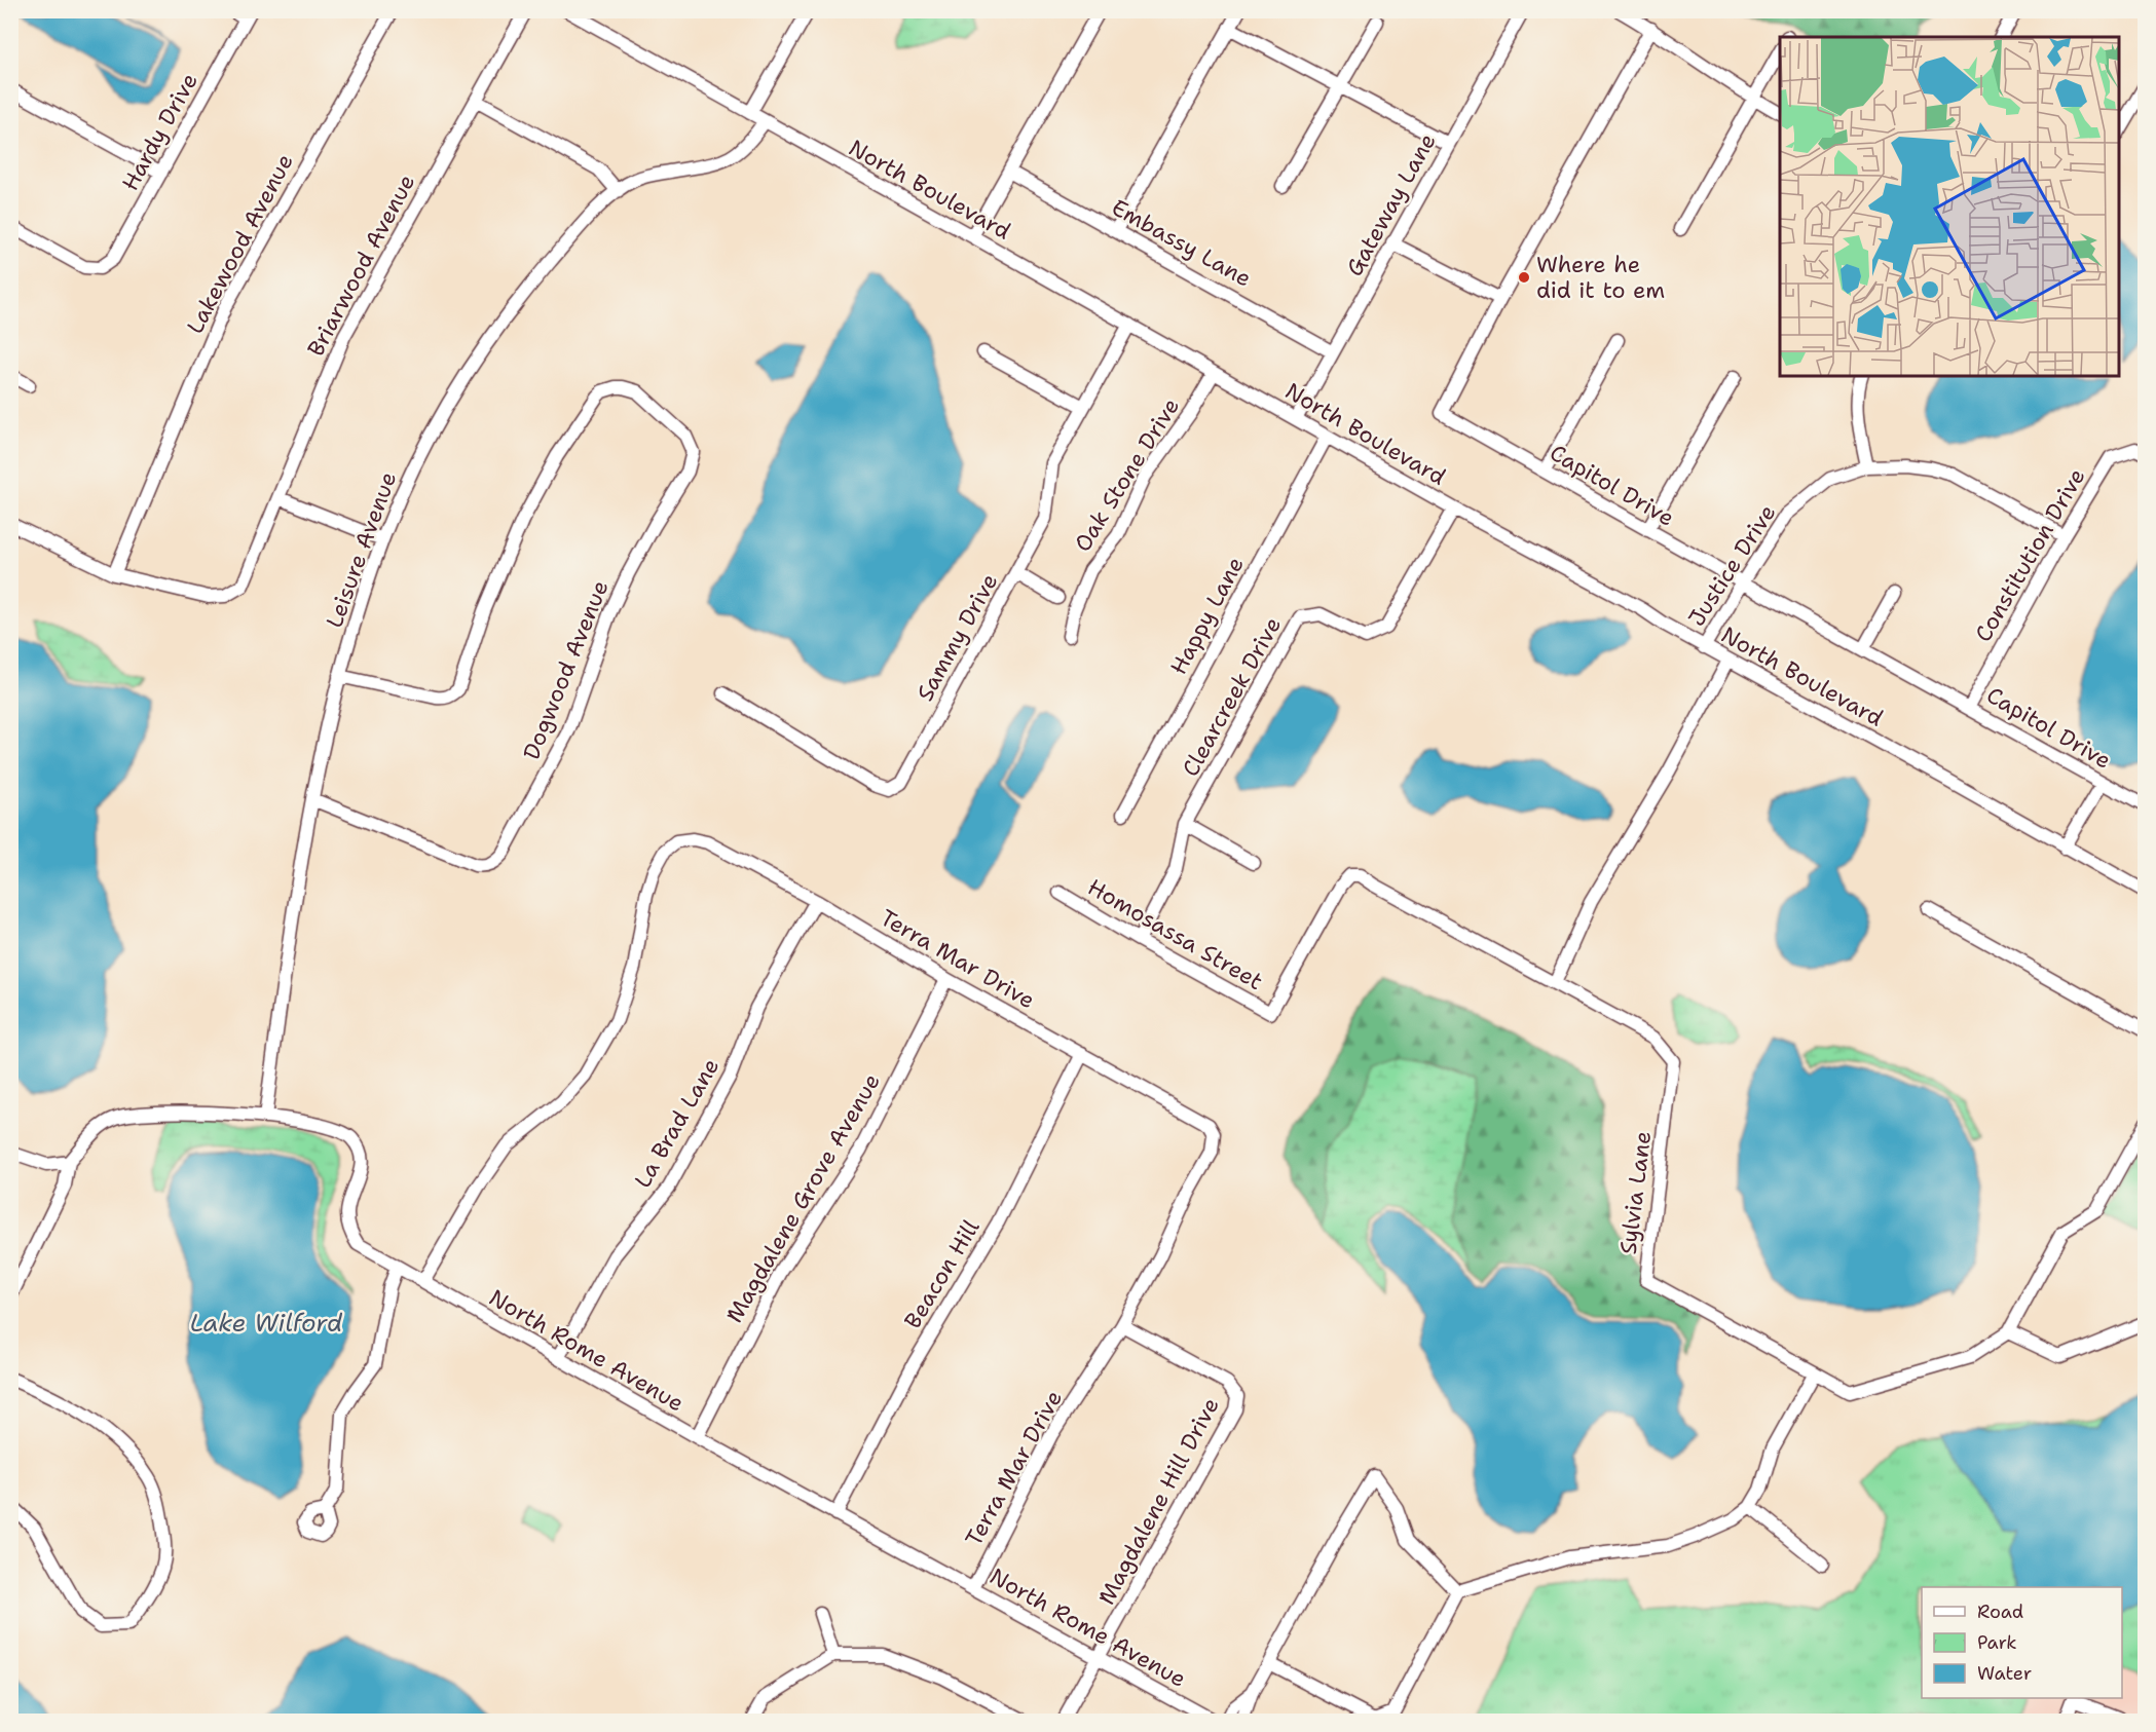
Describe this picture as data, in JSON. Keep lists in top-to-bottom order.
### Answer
{
  "streets": {
    "street": [
      "Hardy Drive",
      "North Boulevard",
      "Gateway Lane",
      "Embassy Lane",
      "Lakewood Avenue",
      "Briarwood Avenue",
      "Oak Stone Drive",
      "Capitol Drive",
      "Leisure Avenue",
      "Constitution Drive",
      "Justice Drive",
      "Happy Lane",
      "Sammy Drive",
      "Dogwood Avenue",
      "Clearcreek Drive",
      "Homosassa Street",
      "Terra Mar Drive",
      "La Brad Lane",
      "Sylvia Lane",
      "Magdalene Grove Avenue",
      "Beacon Hill",
      "North Rome Avenue",
      "Magdalene Hill Drive"
    ]
  },
  "crossings": [
    ["North Boulevard", "Gateway Lane"],
    ["North Boulevard", "Oak Stone Drive"],
    ["North Boulevard", "Leisure Avenue"],
    ["North Boulevard", "Justice Drive"],
    ["North Boulevard", "Happy Lane"],
    ["North Boulevard", "Sammy Drive"],
    ["North Boulevard", "Clearcreek Drive"],
    ["Gateway Lane", "Embassy Lane"],
    ["Lakewood Avenue", "Briarwood Avenue"],
    ["Capitol Drive", "Constitution Drive"],
    ["Capitol Drive", "Justice Drive"],
    ["Leisure Avenue", "Dogwood Avenue"],
    ["Leisure Avenue", "North Rome Avenue"],
    ["Constitution Drive", "Justice Drive"],
    ["Clearcreek Drive", "Homosassa Street"],
    ["Homosassa Street", "Sylvia Lane"],
    ["Terra Mar Drive", "La Brad Lane"],
    ["Terra Mar Drive", "Magdalene Grove Avenue"],
    ["Terra Mar Drive", "Beacon Hill"],
    ["Terra Mar Drive", "North Rome Avenue"],
    ["Terra Mar Drive", "Magdalene Hill Drive"],
    ["La Brad Lane", "North Rome Avenue"],
    ["Magdalene Grove Avenue", "North Rome Avenue"],
    ["Beacon Hill", "North Rome Avenue"],
    ["North Rome Avenue", "Magdalene Hill Drive"]
  ],
  "water": ["Lake Wilford"],
  "places": ["Where he did it to em"],
  "legend": ["Road", "Park", "Water"]
}
